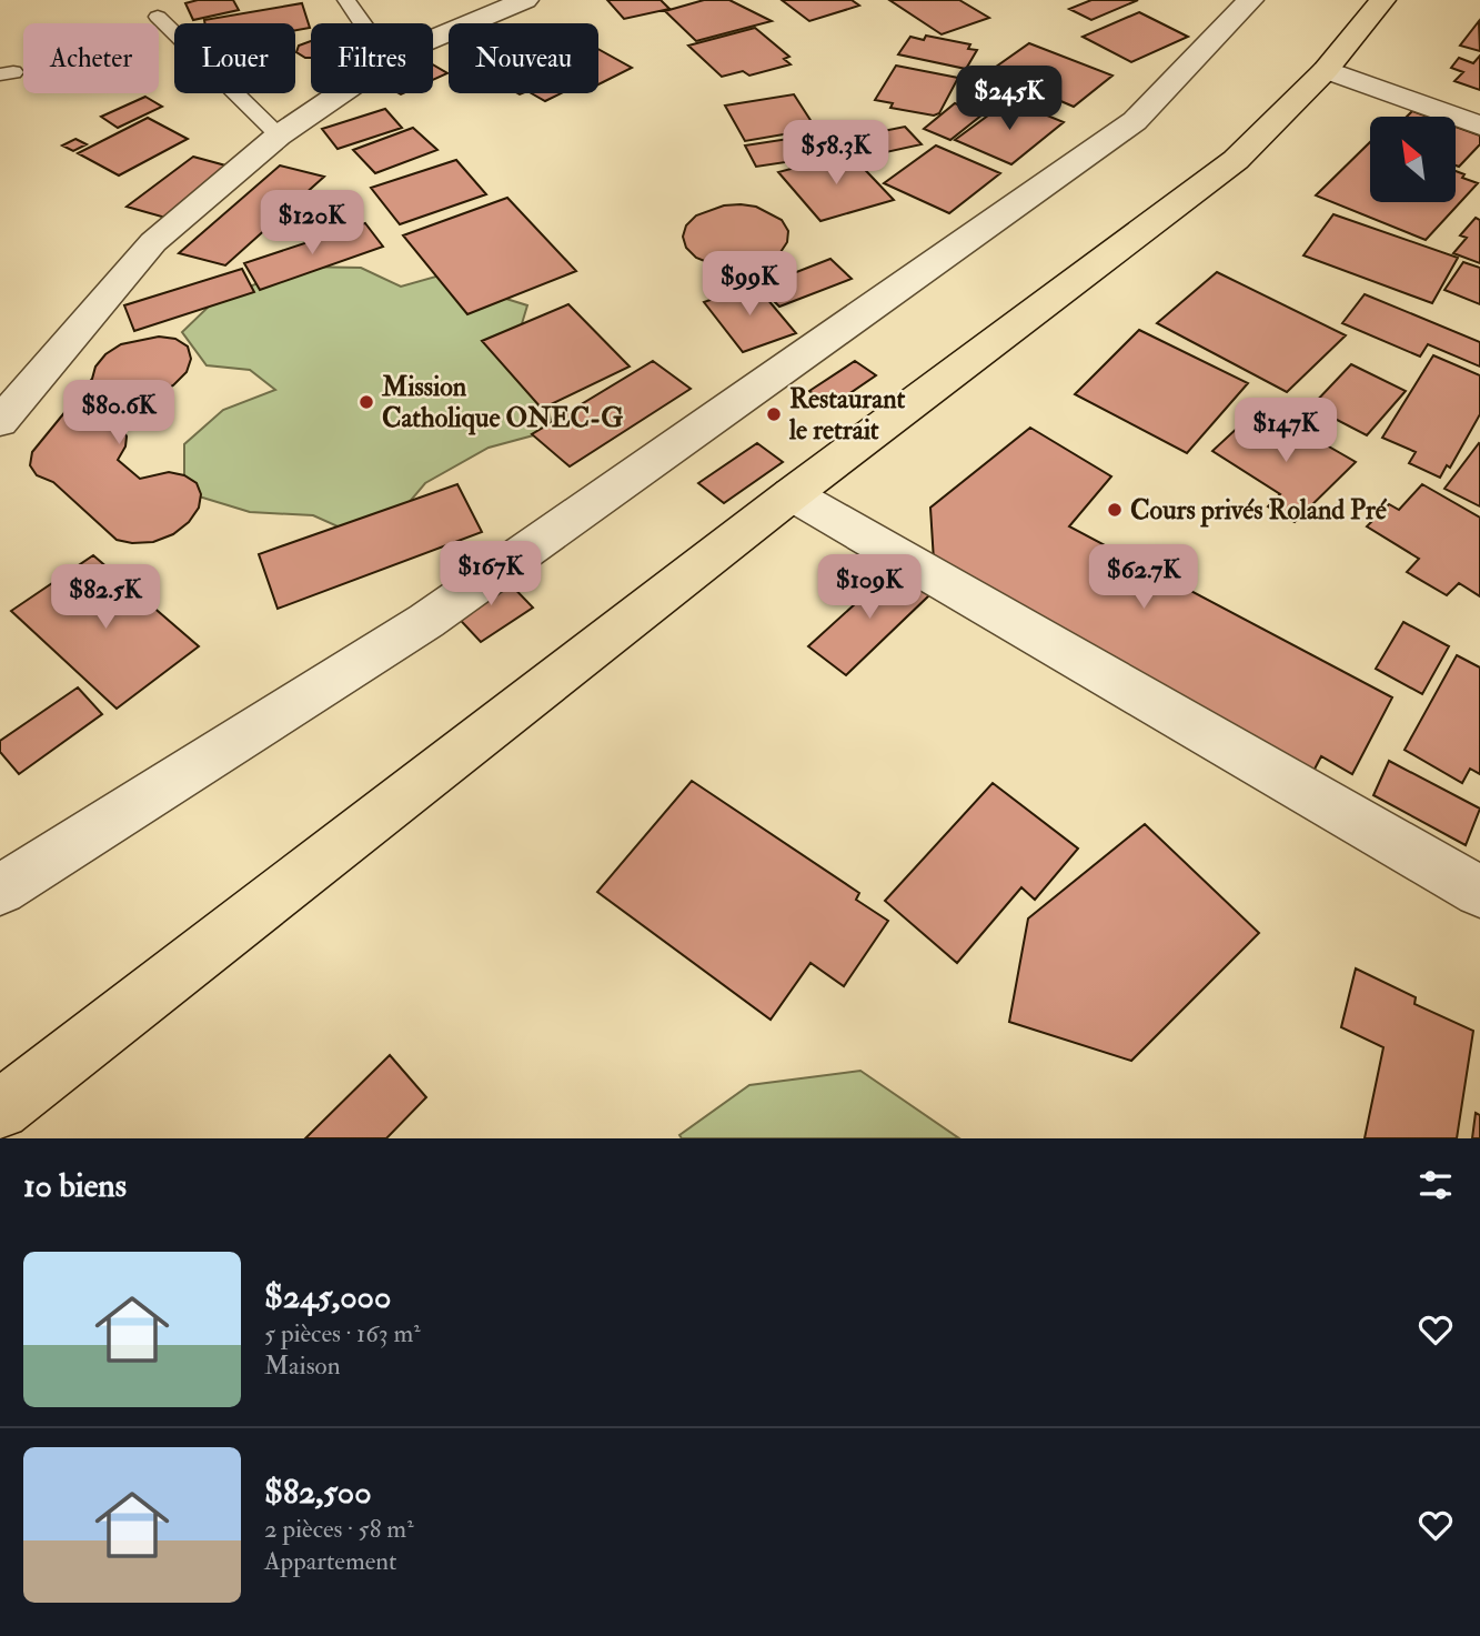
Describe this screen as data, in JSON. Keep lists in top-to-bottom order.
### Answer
{
  "places": ["Mission Catholique ONEC-G", "Restaurant le retrait", "Cours privés Roland Pré"],
  "north": "top left",
  "page": {
    "chip": [
      "Acheter",
      "Louer",
      "Filtres",
      "Nouveau"
    ],
    "price": [
      "$245K",
      "$58.3K",
      "$120K",
      "$99K",
      "$80.6K",
      "$147K",
      "$167K",
      "$62.7K",
      "$109K",
      "$82.5K"
    ],
    "heading": "10 biens",
    "list": [
      {
        "name": "$245,000",
        "note": "5 pièces · 163 m² · Maison"
      },
      {
        "name": "$82,500",
        "note": "2 pièces · 58 m² · Appartement"
      }
    ]
  }
}
